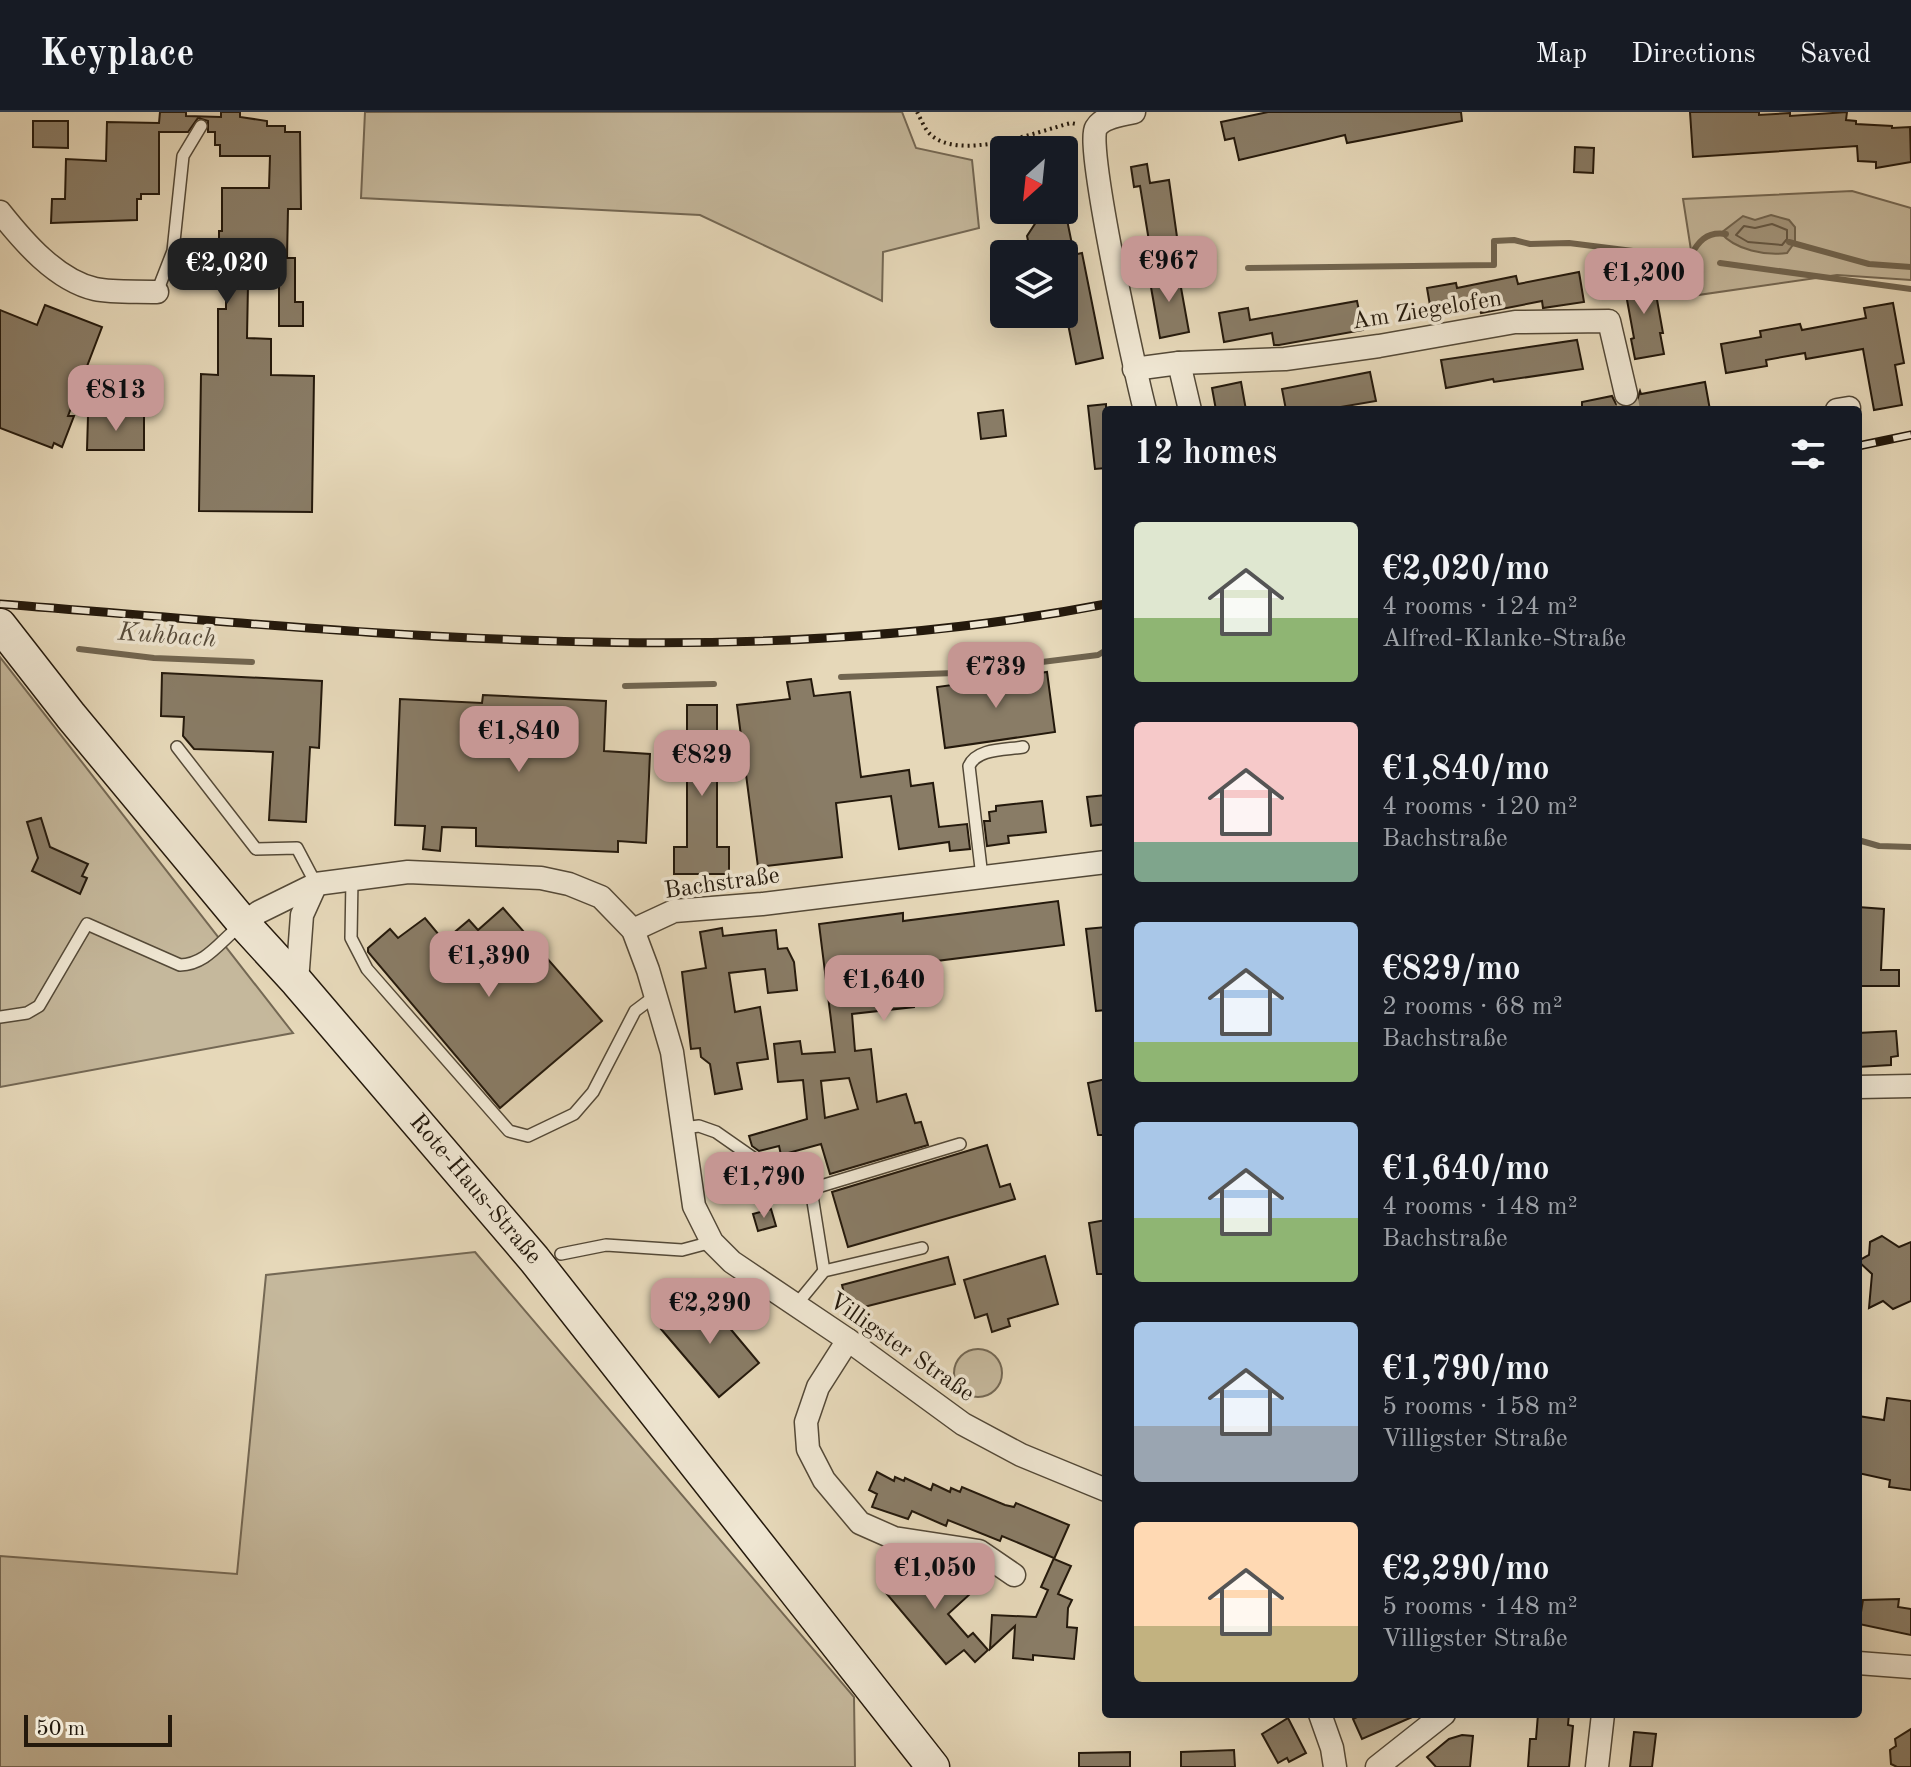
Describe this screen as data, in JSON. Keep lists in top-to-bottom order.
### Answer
{
  "streets": {
    "main road": ["Rote-Haus-Straße"],
    "street": ["Am Ziegelofen", "Bachstraße", "Villigster Straße"]
  },
  "crossings": [
    ["Bachstraße", "Villigster Straße"]
  ],
  "water": ["Kuhbach"],
  "scale_bar": "50 m",
  "north": "bottom left",
  "page": {
    "header": "Keyplace",
    "nav": ["Map", "Directions", "Saved"],
    "price": [
      "€967",
      "€2,020",
      "€1,200",
      "€813",
      "€739",
      "€1,840",
      "€829",
      "€1,390",
      "€1,640",
      "€1,790",
      "€2,290",
      "€1,050"
    ],
    "heading": "12 homes",
    "list": [
      {
        "name": "€2,020/mo",
        "note": "4 rooms · 124 m² · Alfred-Klanke-Straße"
      },
      {
        "name": "€1,840/mo",
        "note": "4 rooms · 120 m² · Bachstraße"
      },
      {
        "name": "€829/mo",
        "note": "2 rooms · 68 m² · Bachstraße"
      },
      {
        "name": "€1,640/mo",
        "note": "4 rooms · 148 m² · Bachstraße"
      },
      {
        "name": "€1,790/mo",
        "note": "5 rooms · 158 m² · Villigster Straße"
      },
      {
        "name": "€2,290/mo",
        "note": "5 rooms · 148 m² · Villigster Straße"
      }
    ],
    "scale": "50 m"
  }
}
